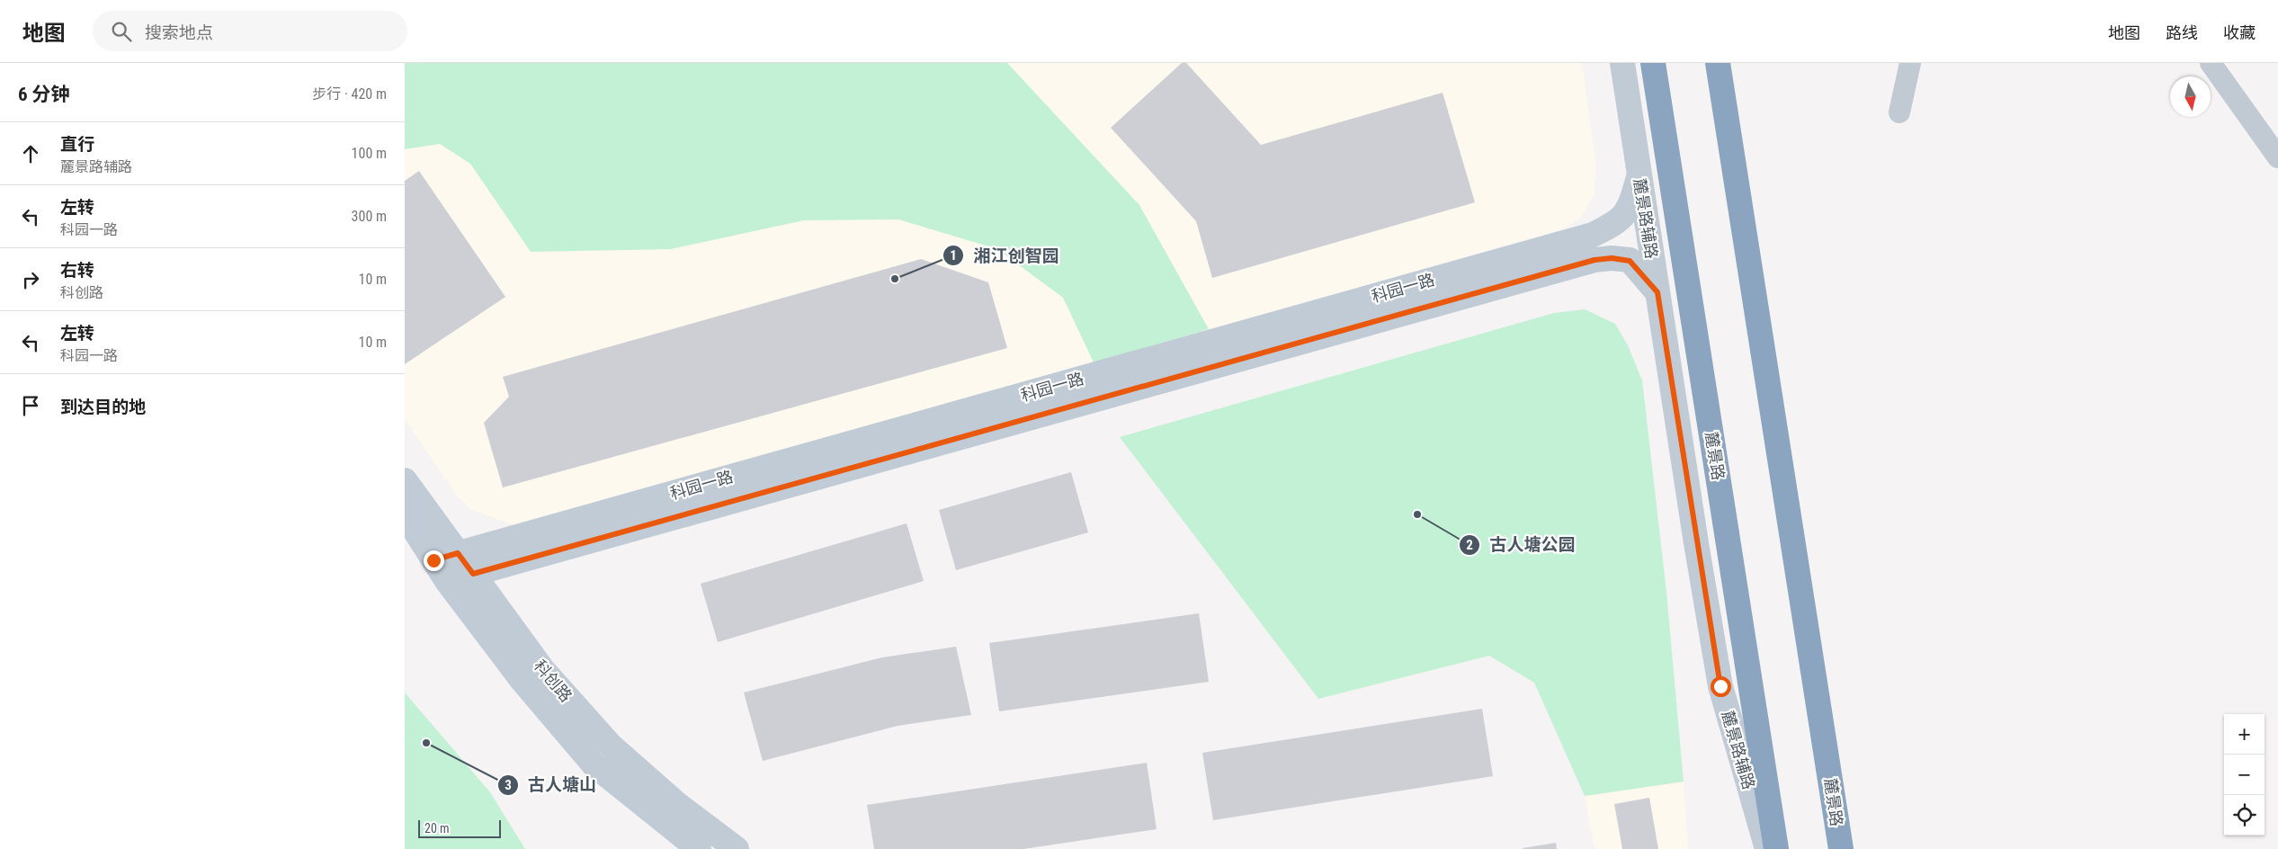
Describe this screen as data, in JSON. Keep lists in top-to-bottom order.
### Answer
{
  "streets": {
    "highway": ["麓景路"],
    "street": ["麓景路辅路", "科园一路", "科创路"]
  },
  "crossings": [
    ["麓景路辅路", "科园一路"],
    ["科园一路", "科创路"]
  ],
  "places": ["湘江创智园", "古人塘公园", "古人塘山"],
  "scale_bar": "20 m",
  "north": "bottom",
  "page": {
    "header": "地图",
    "search": "搜索地点",
    "nav": ["地图", "路线", "收藏"],
    "heading": ["6 分钟", "步行 · 420 m"],
    "list": [
      ["直行", "麓景路辅路", "100 m"],
      ["左转", "科园一路", "300 m"],
      ["右转", "科创路", "10 m"],
      ["左转", "科园一路", "10 m"],
      "到达目的地"
    ],
    "map_buttons": ["+", "−"],
    "scale": "20 m"
  }
}
